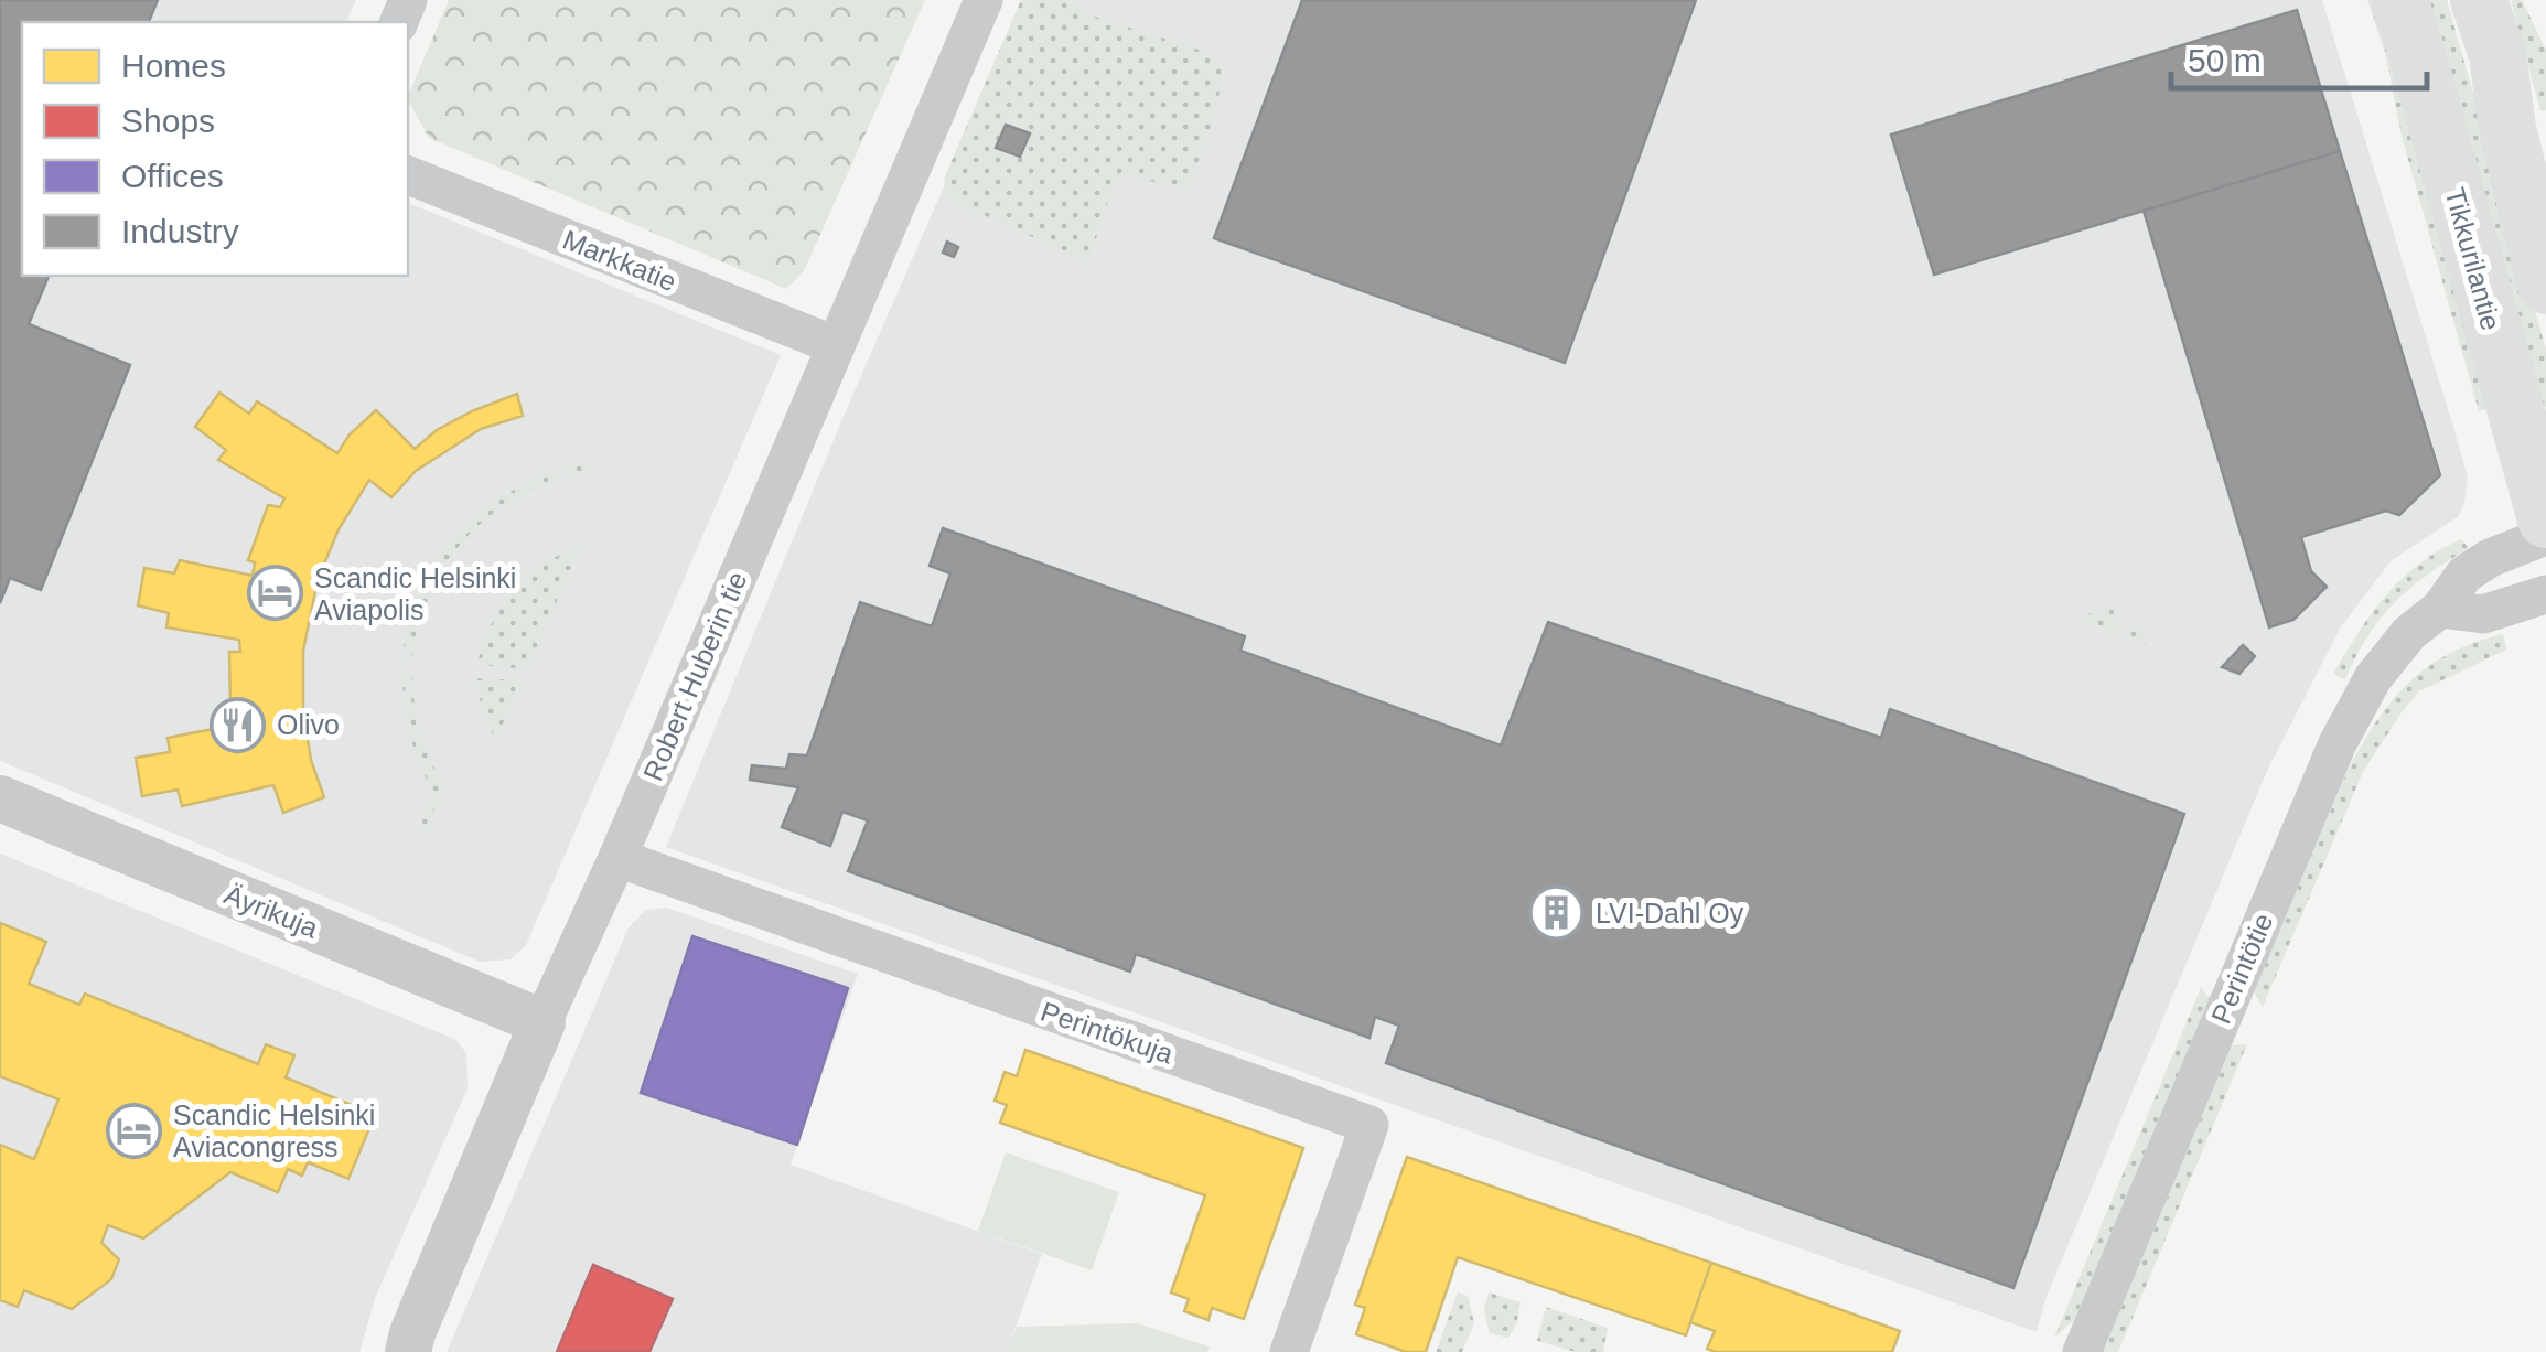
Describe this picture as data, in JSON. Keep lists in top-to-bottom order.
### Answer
{
  "streets": {
    "main road": ["Tikkurilantie"],
    "street": [
      "Markkatie",
      "Robert Huberin tie",
      "Äyrikuja",
      "Perintötie",
      "Perintökuja"
    ]
  },
  "crossings": [
    ["Markkatie", "Robert Huberin tie"],
    ["Robert Huberin tie", "Äyrikuja"],
    ["Robert Huberin tie", "Perintökuja"]
  ],
  "places": {
    "hotel": ["Scandic Helsinki Aviapolis", "Scandic Helsinki Aviacongress"],
    "restaurant": ["Olivo"],
    "building": ["LVI-Dahl Oy"]
  },
  "legend": [
    "Homes",
    "Shops",
    "Offices",
    "Industry"
  ],
  "scale_bar": "50 m"
}
